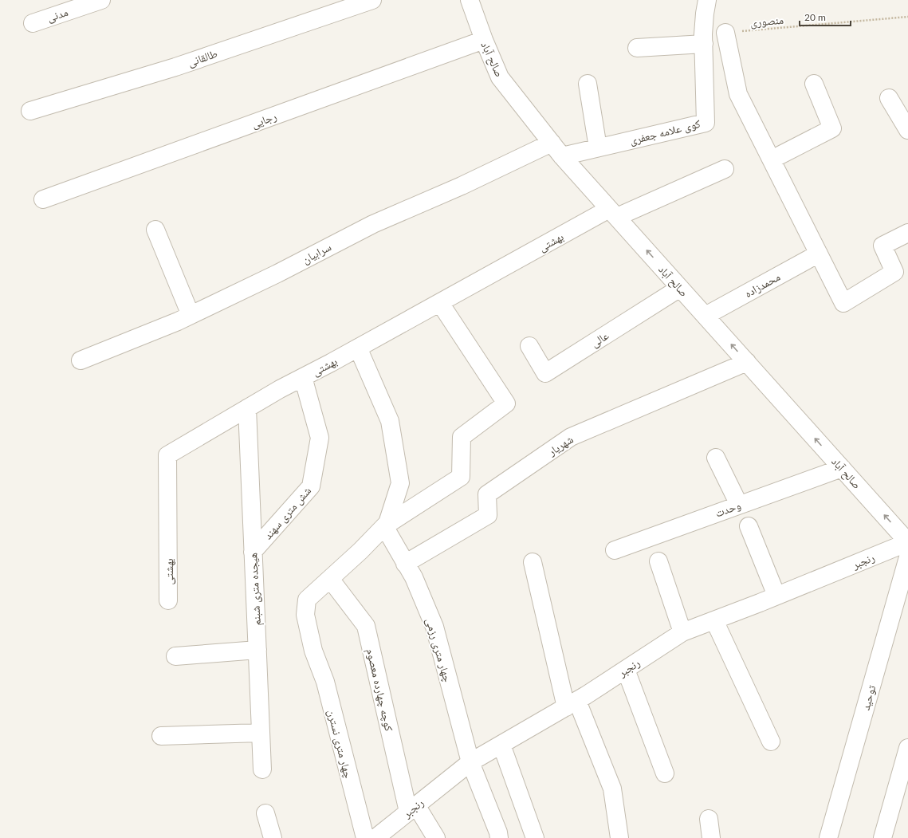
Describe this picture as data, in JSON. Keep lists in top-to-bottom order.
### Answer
{
  "streets": {
    "street": [
      "مدنی",
      "طالقانی",
      "صالح آباد",
      "رجایی",
      "کوی علامه جعفری",
      "بهشتی",
      "سرابیان",
      "محمدزاده",
      "عالی",
      "شهریار",
      "وحدت",
      "شش متری سهند",
      "رنجبر",
      "هیجده متری شبنم",
      "چهار متری رزمی",
      "کوچه چهارده معصوم",
      "توحید",
      "چهار متری نسترن"
    ],
    "path": ["منصوری"]
  },
  "crossings": [
    ["صالح آباد", "رجایی"],
    ["صالح آباد", "کوی علامه جعفری"],
    ["صالح آباد", "بهشتی"],
    ["صالح آباد", "سرابیان"],
    ["صالح آباد", "محمدزاده"],
    ["صالح آباد", "عالی"],
    ["صالح آباد", "شهریار"],
    ["صالح آباد", "وحدت"],
    ["صالح آباد", "رنجبر"],
    ["کوی علامه جعفری", "سرابیان"],
    ["بهشتی", "شش متری سهند"],
    ["بهشتی", "هیجده متری شبنم"],
    ["شهریار", "چهار متری رزمی"],
    ["شش متری سهند", "هیجده متری شبنم"],
    ["رنجبر", "چهار متری رزمی"],
    ["رنجبر", "کوچه چهارده معصوم"],
    ["چهار متری رزمی", "چهار متری نسترن"],
    ["کوچه چهارده معصوم", "چهار متری نسترن"]
  ],
  "scale_bar": "20 m"
}
